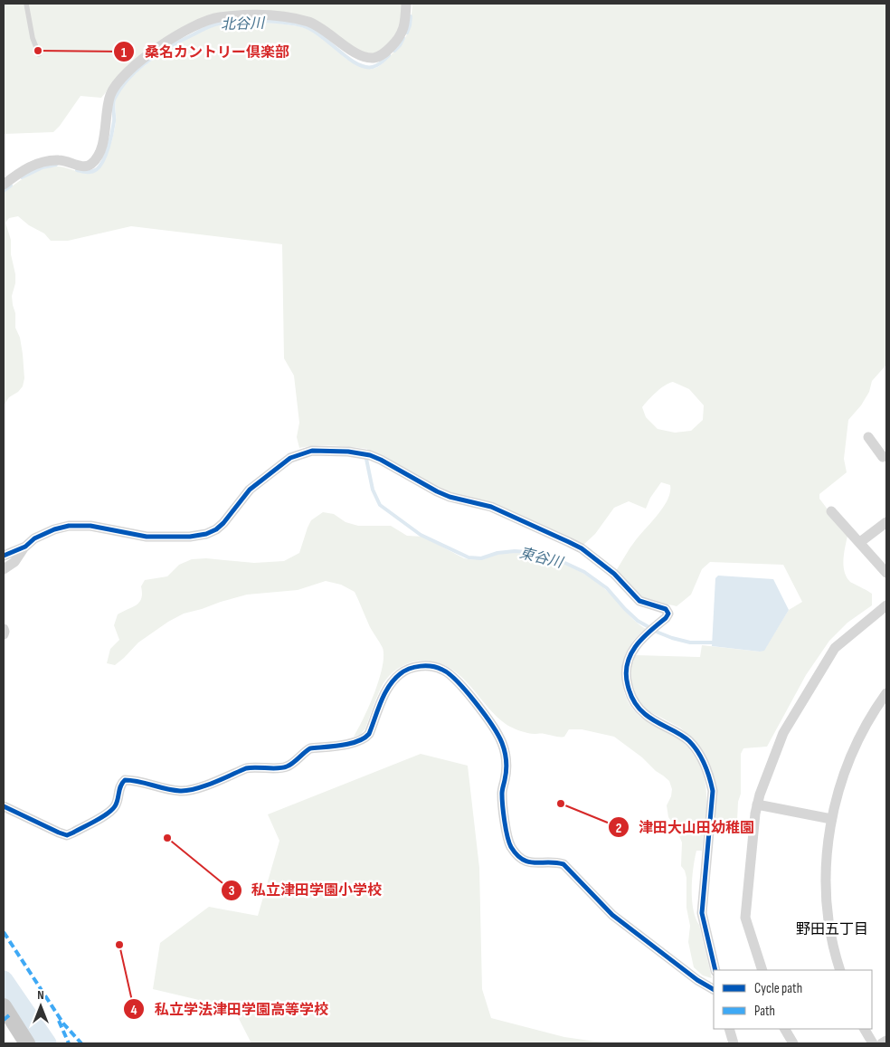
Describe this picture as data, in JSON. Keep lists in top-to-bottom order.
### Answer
{
  "districts": ["野田五丁目"],
  "water": ["北谷川", "東谷川"],
  "places": [
    "桑名カントリー倶楽部",
    "津田大山田幼稚園",
    "私立津田学園小学校",
    "私立学法津田学園高等学校"
  ],
  "legend": ["Cycle path", "Path"],
  "north": "top"
}
